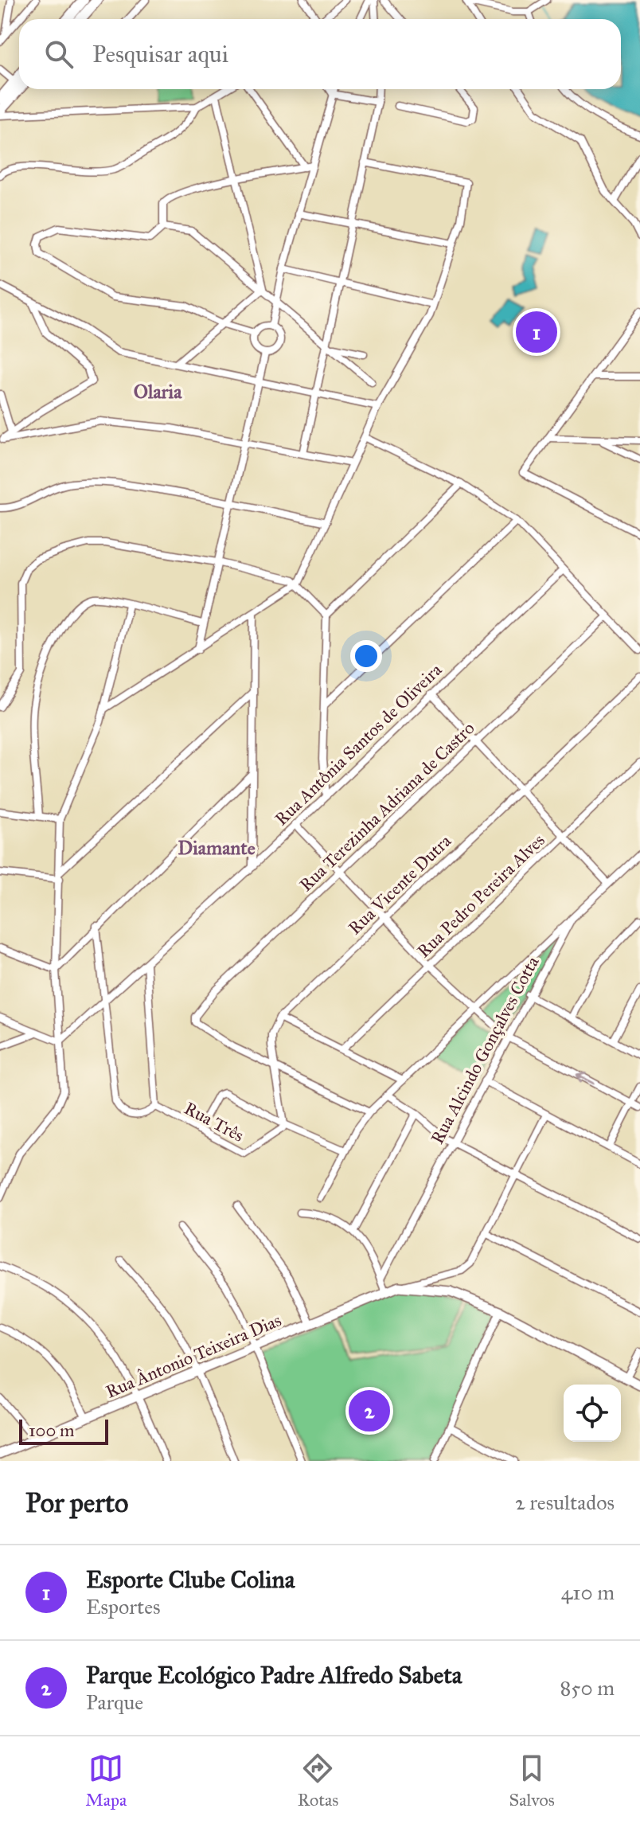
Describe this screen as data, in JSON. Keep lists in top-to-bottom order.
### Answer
{
  "streets": {
    "main road": ["Rua Ântonio Teixeira Dias"],
    "street": [
      "Rua Antônia Santos de Oliveira",
      "Rua Terezinha Adriana de Castro",
      "Rua Vicente Dutra",
      "Rua Pedro Pereira Alves",
      "Rua Alcindo Gonçalves Cotta",
      "Rua Três"
    ]
  },
  "districts": ["Olaria", "Diamante"],
  "scale_bar": "100 m",
  "page": {
    "search": "Pesquisar aqui",
    "pins": ["1", "2"],
    "scale": "100 m",
    "heading": ["Por perto", "2 resultados"],
    "list": [
      {
        "mark": "1",
        "name": "Esporte Clube Colina",
        "note": "Esportes",
        "value": "410 m"
      },
      {
        "mark": "2",
        "name": "Parque Ecológico Padre Alfredo Sabeta",
        "note": "Parque",
        "value": "850 m"
      }
    ],
    "nav": ["Mapa", "Rotas", "Salvos"]
  }
}
